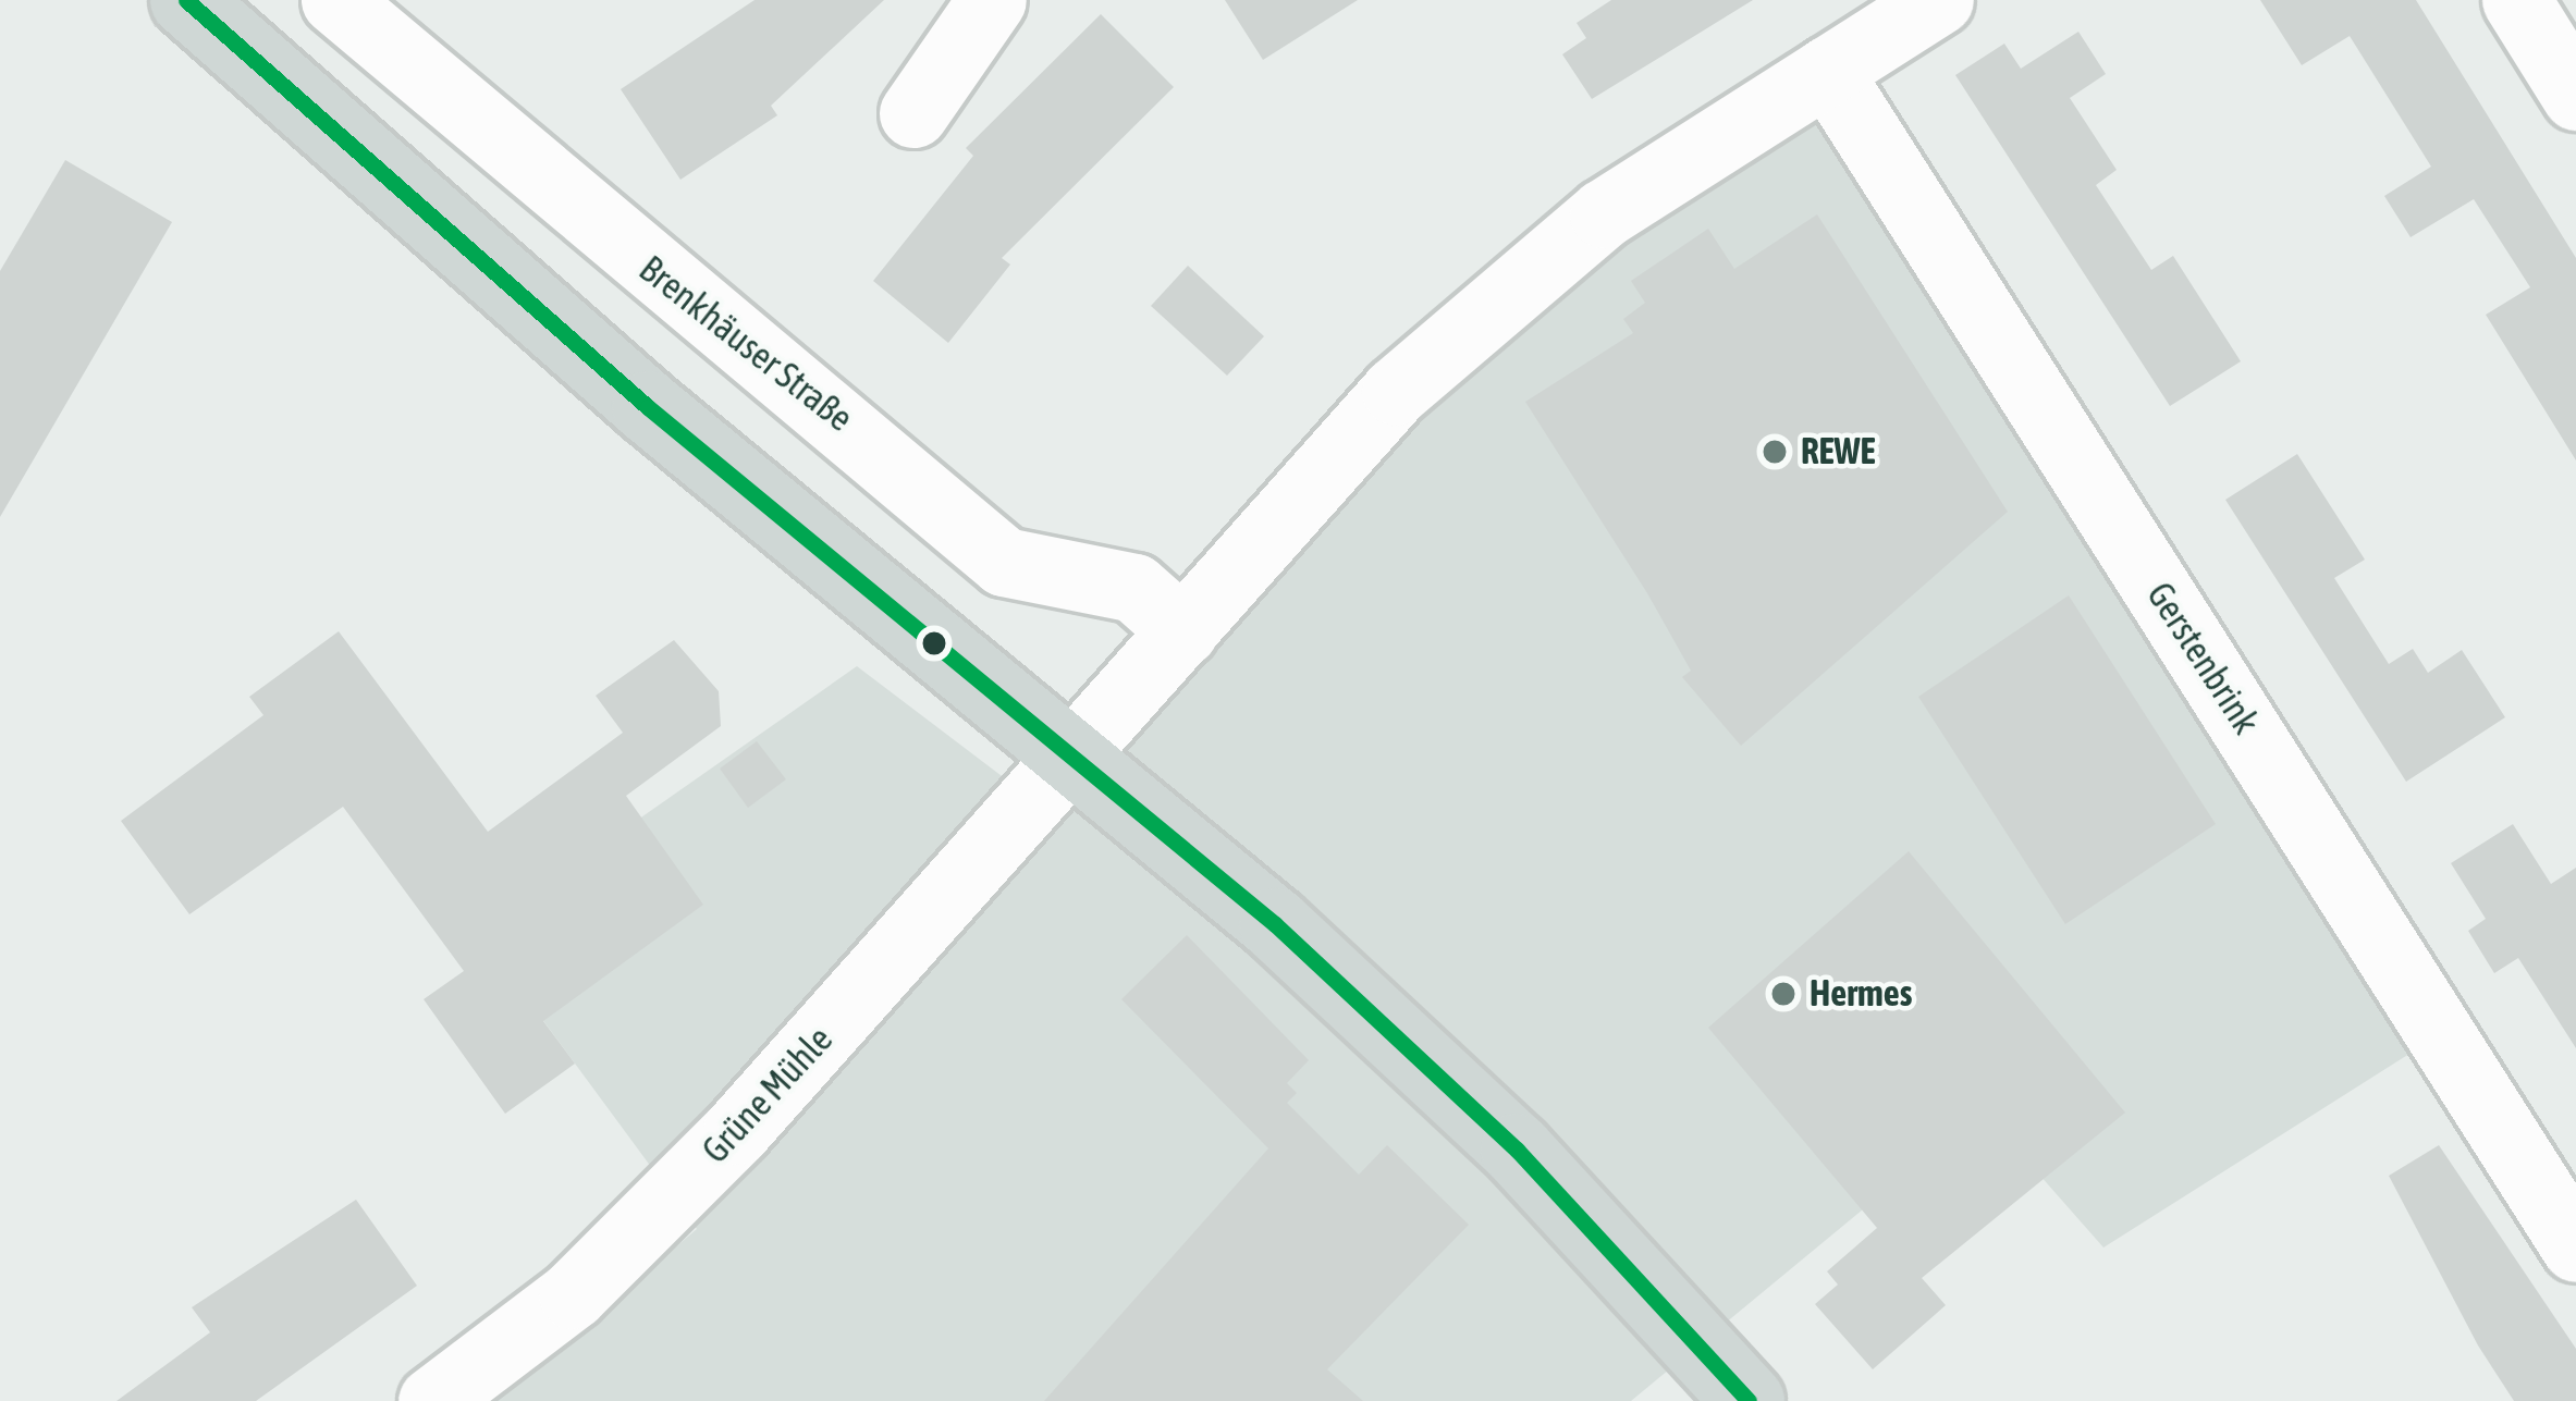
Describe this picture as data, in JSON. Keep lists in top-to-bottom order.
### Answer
{
  "streets": {
    "street": ["Brenkhäuser Straße", "Gerstenbrink", "Grüne Mühle"]
  },
  "crossings": [
    ["Brenkhäuser Straße", "Grüne Mühle"],
    ["Gerstenbrink", "Grüne Mühle"]
  ],
  "places": ["REWE", "Hermes"]
}
